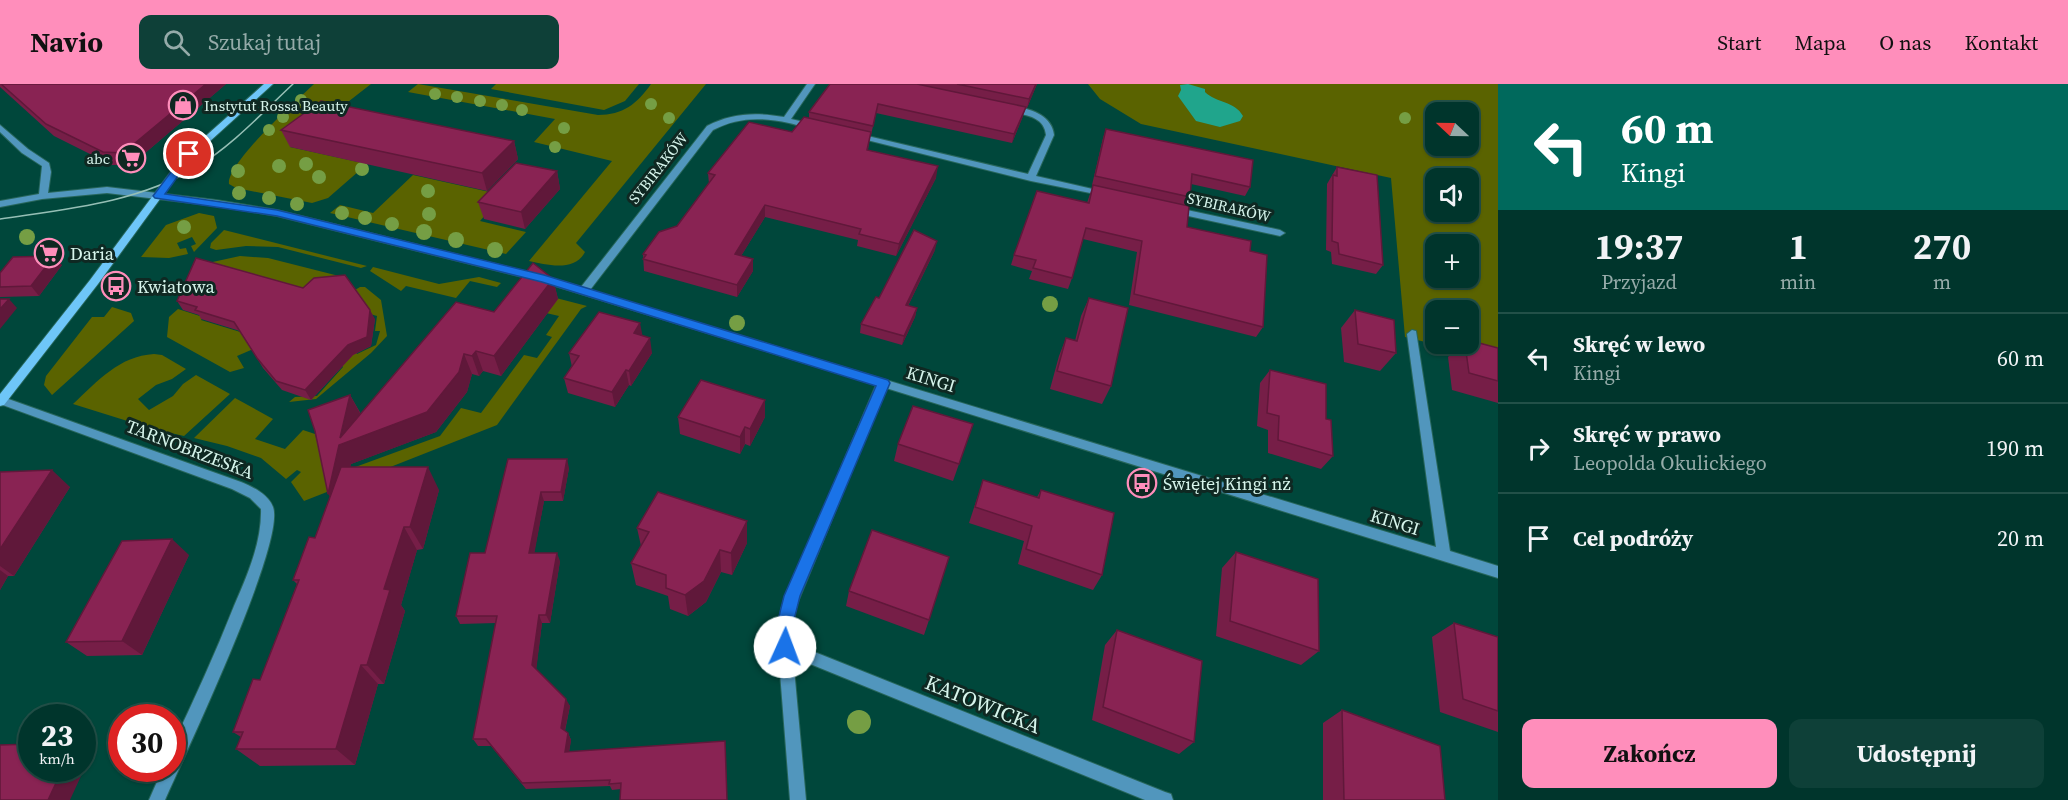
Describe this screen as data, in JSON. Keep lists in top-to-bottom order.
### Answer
{
  "streets": {
    "street": [
      "SYBIRAKÓW",
      "KINGI",
      "TARNOBRZESKA",
      "KATOWICKA"
    ]
  },
  "crossings": [
    ["SYBIRAKÓW", "KINGI"]
  ],
  "places": {
    "shop": ["Instytut Rossa Beauty"],
    "supermarket": ["abc", "Daria"],
    "bus stop": ["Kwiatowa", "Świętej Kingi nż"]
  },
  "north": "left",
  "page": {
    "header": "Navio",
    "search": "Szukaj tutaj",
    "nav": [
      "Start",
      "Mapa",
      "O nas",
      "Kontakt"
    ],
    "turn": ["60 m", "Kingi"],
    "map_buttons": ["+", "−"],
    "eta": [
      "19:37",
      "Przyjazd",
      "1",
      "min",
      "270",
      "m"
    ],
    "list": [
      {
        "name": "Skręć w lewo",
        "note": "Kingi",
        "value": "60 m"
      },
      {
        "name": "Skręć w prawo",
        "note": "Leopolda Okulickiego",
        "value": "190 m"
      },
      {
        "name": "Cel podróży",
        "value": "20 m"
      }
    ],
    "speed": "23 km/h",
    "limit": "30",
    "buttons": ["Zakończ", "Udostępnij"]
  }
}
